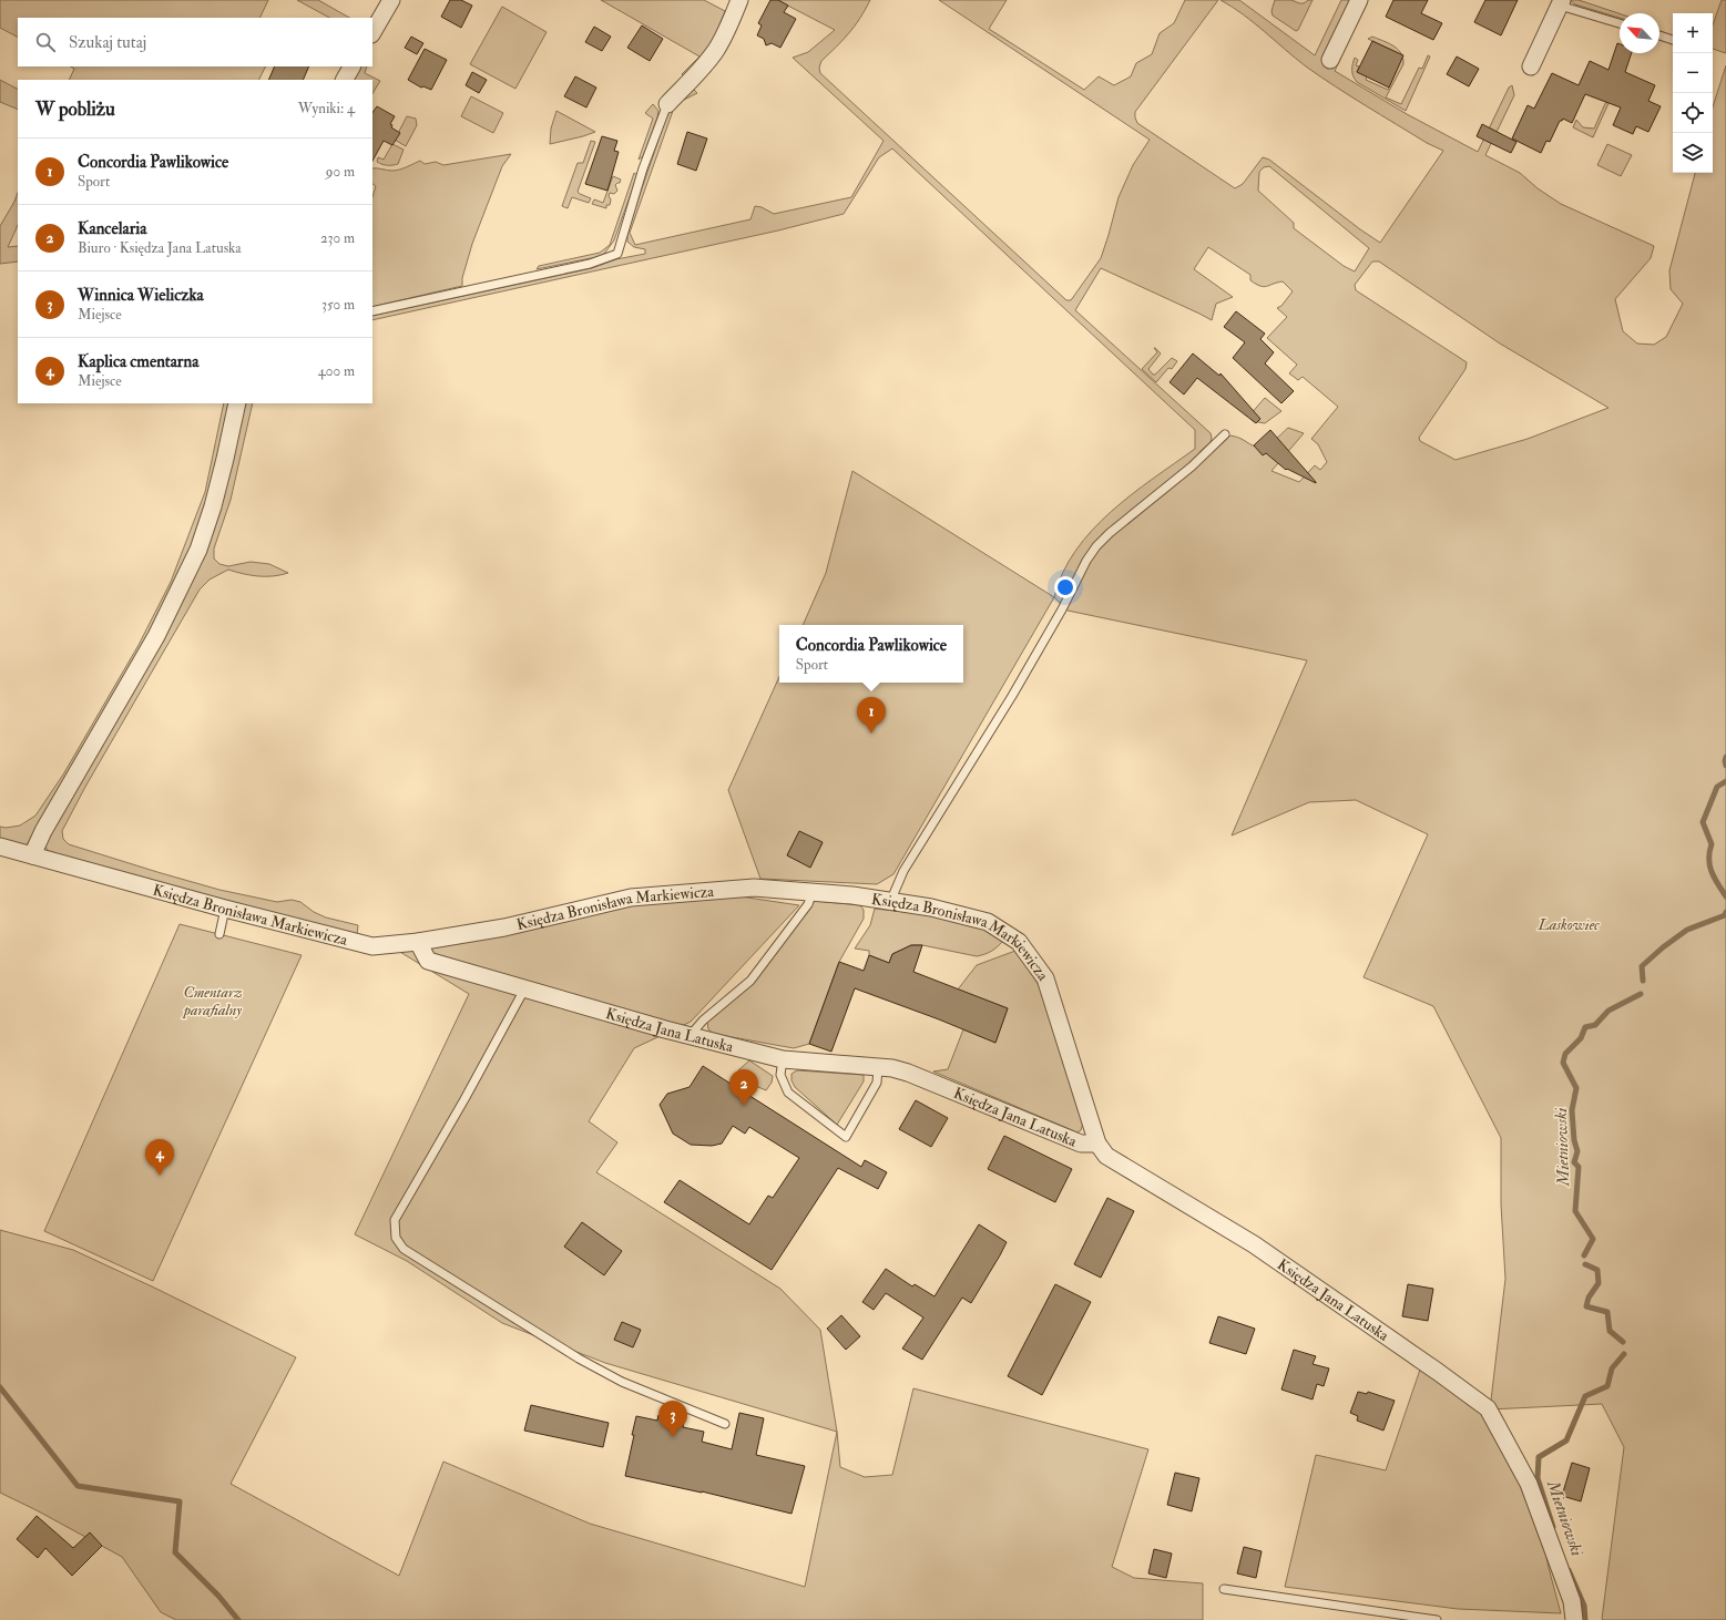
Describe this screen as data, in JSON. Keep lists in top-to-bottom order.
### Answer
{
  "streets": {
    "street": ["Księdza Bronisława Markiewicza", "Księdza Jana Latuska"]
  },
  "crossings": [
    ["Księdza Bronisława Markiewicza", "Księdza Jana Latuska"]
  ],
  "water": ["Mietniowski"],
  "parks": ["Laskowiec", "Cmentarz parafialny"],
  "north": "top left",
  "page": {
    "map_buttons": ["+", "−"],
    "search": "Szukaj tutaj",
    "heading": ["W pobliżu", "Wyniki: 4"],
    "list": [
      {
        "mark": "1",
        "name": "Concordia Pawlikowice",
        "note": "Sport",
        "value": "90 m"
      },
      {
        "mark": "2",
        "name": "Kancelaria",
        "note": "Biuro · Księdza Jana Latuska",
        "value": "230 m"
      },
      {
        "mark": "3",
        "name": "Winnica Wieliczka",
        "note": "Miejsce",
        "value": "350 m"
      },
      {
        "mark": "4",
        "name": "Kaplica cmentarna",
        "note": "Miejsce",
        "value": "400 m"
      }
    ],
    "popup": ["Concordia Pawlikowice", "Sport"],
    "pins": [
      "1",
      "2",
      "4",
      "3"
    ]
  }
}
